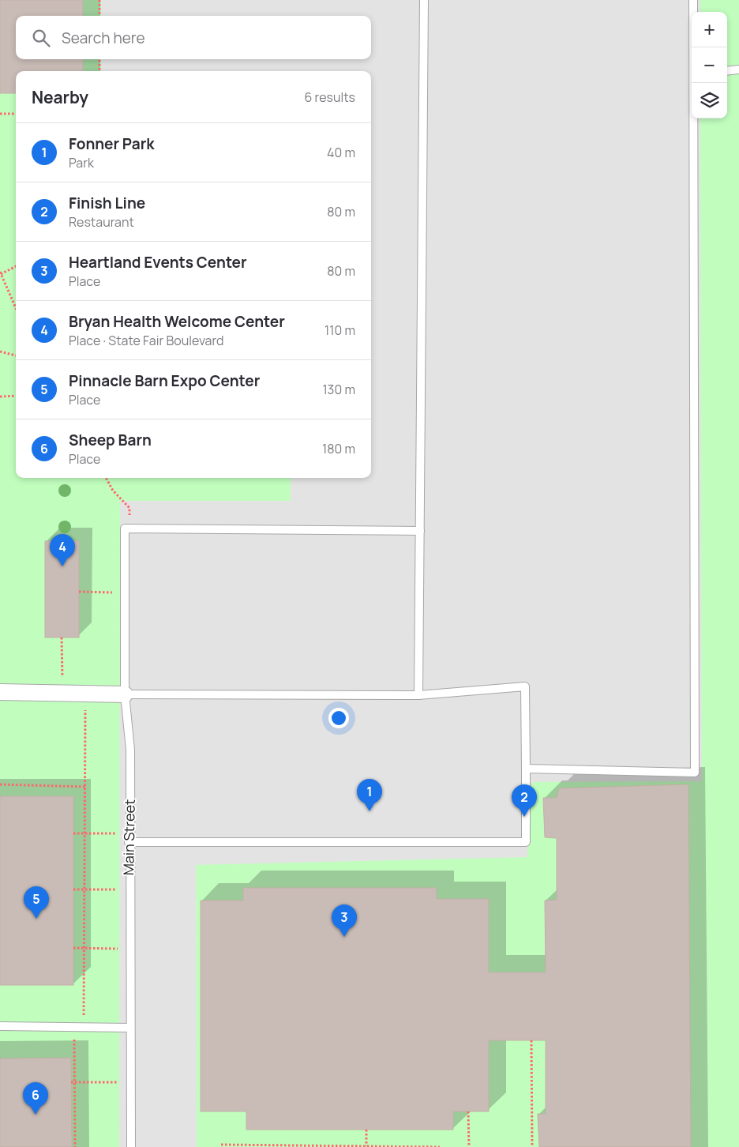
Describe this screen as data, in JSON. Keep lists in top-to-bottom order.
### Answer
{
  "streets": {
    "lane": ["Main Street"]
  },
  "page": {
    "map_buttons": ["+", "−"],
    "search": "Search here",
    "heading": ["Nearby", "6 results"],
    "list": [
      {
        "mark": "1",
        "name": "Fonner Park",
        "note": "Park",
        "value": "40 m"
      },
      {
        "mark": "2",
        "name": "Finish Line",
        "note": "Restaurant",
        "value": "80 m"
      },
      {
        "mark": "3",
        "name": "Heartland Events Center",
        "note": "Place",
        "value": "80 m"
      },
      {
        "mark": "4",
        "name": "Bryan Health Welcome Center",
        "note": "Place · State Fair Boulevard",
        "value": "110 m"
      },
      {
        "mark": "5",
        "name": "Pinnacle Barn Expo Center",
        "note": "Place",
        "value": "130 m"
      },
      {
        "mark": "6",
        "name": "Sheep Barn",
        "note": "Place",
        "value": "180 m"
      }
    ],
    "pins": [
      "4",
      "1",
      "2",
      "5",
      "3",
      "6"
    ]
  }
}
